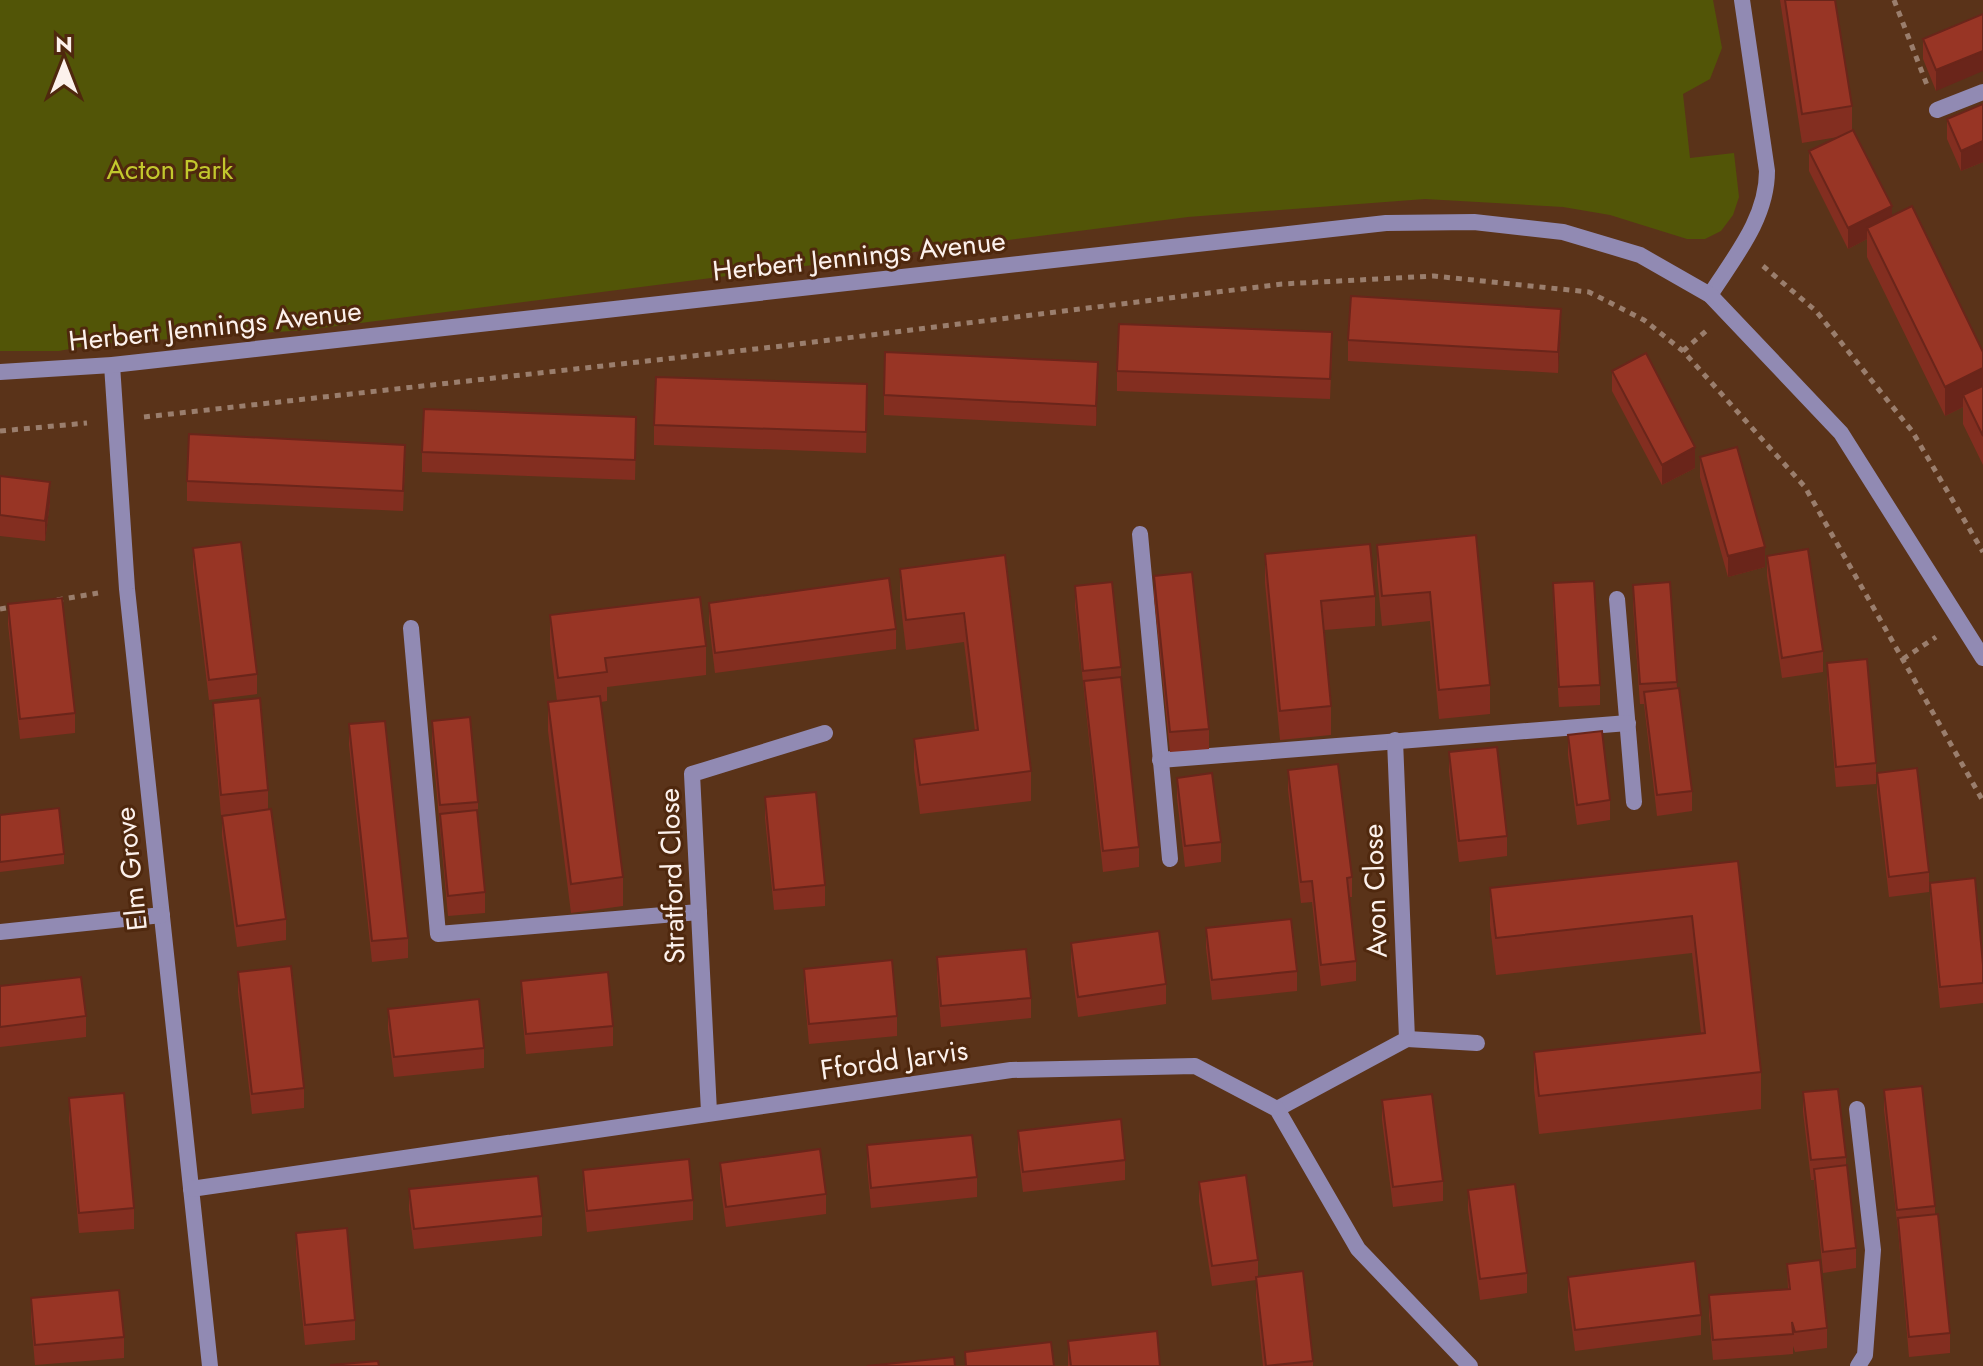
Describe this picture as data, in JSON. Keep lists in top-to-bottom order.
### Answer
{
  "streets": {
    "street": [
      "Herbert Jennings Avenue",
      "Elm Grove",
      "Stratford Close",
      "Avon Close",
      "Ffordd Jarvis"
    ]
  },
  "crossings": [
    ["Herbert Jennings Avenue", "Elm Grove"],
    ["Elm Grove", "Ffordd Jarvis"],
    ["Stratford Close", "Ffordd Jarvis"]
  ],
  "parks": ["Acton Park"],
  "north": "top"
}
